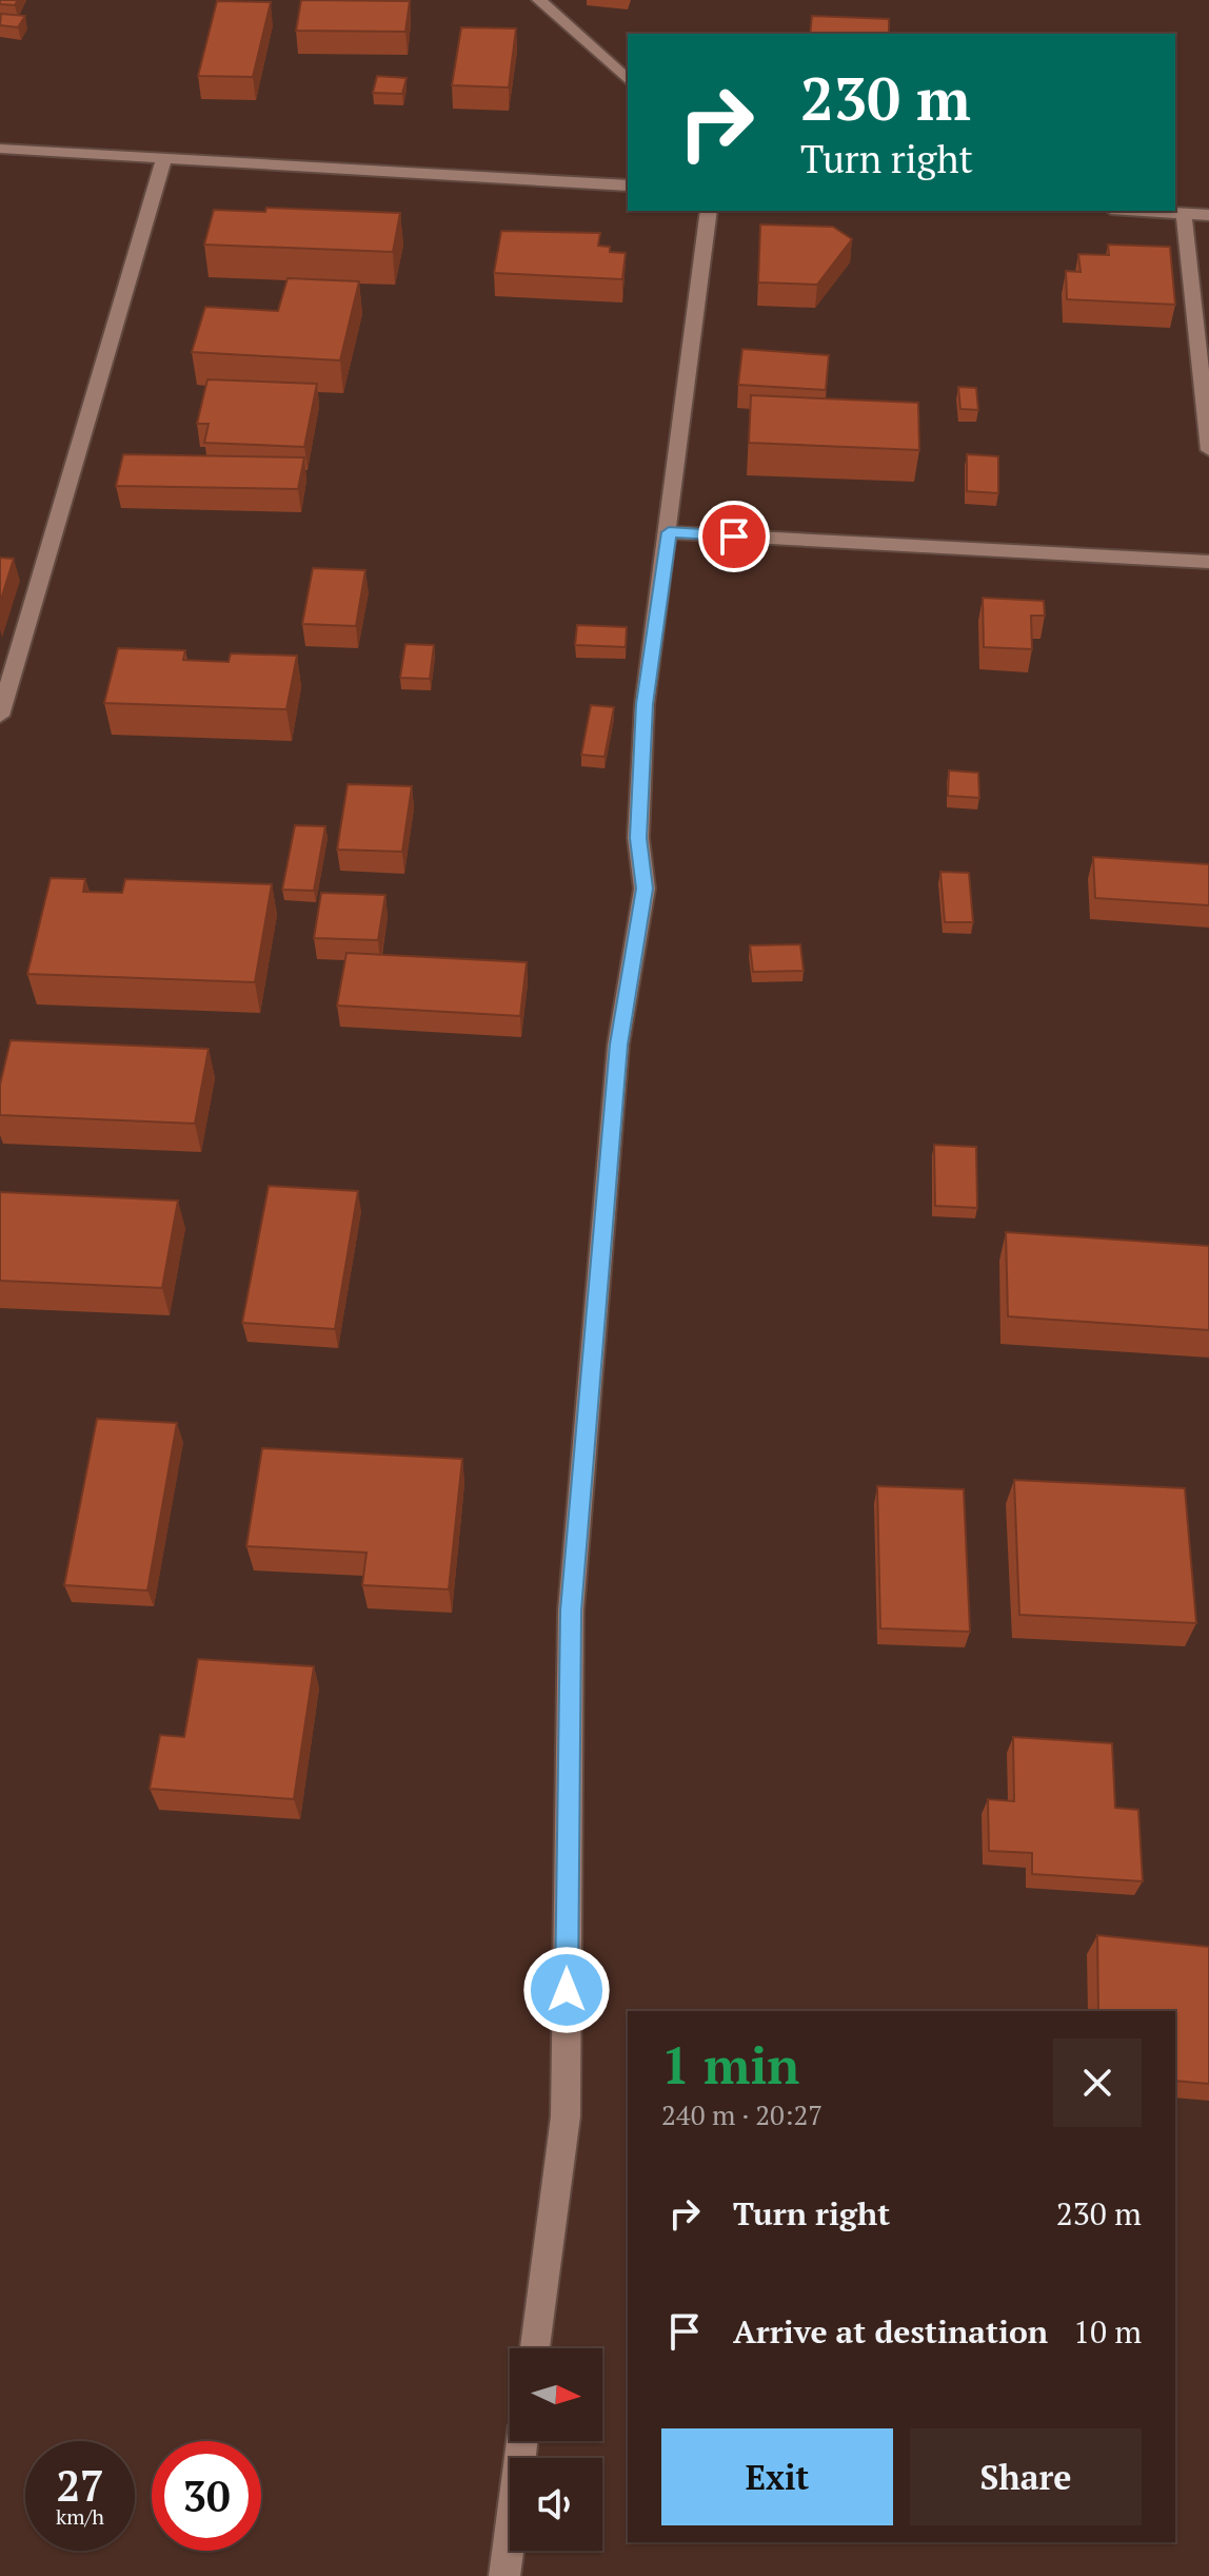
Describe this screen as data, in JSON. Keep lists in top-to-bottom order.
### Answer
{
  "north": "right",
  "page": {
    "turn": ["230 m", "Turn right"],
    "heading": ["1 min", "240 m · 20:27"],
    "list": [
      {
        "name": "Turn right",
        "value": "230 m"
      },
      {
        "name": "Arrive at destination",
        "value": "10 m"
      }
    ],
    "buttons": ["Exit", "Share"],
    "speed": "27 km/h",
    "limit": "30"
  }
}
